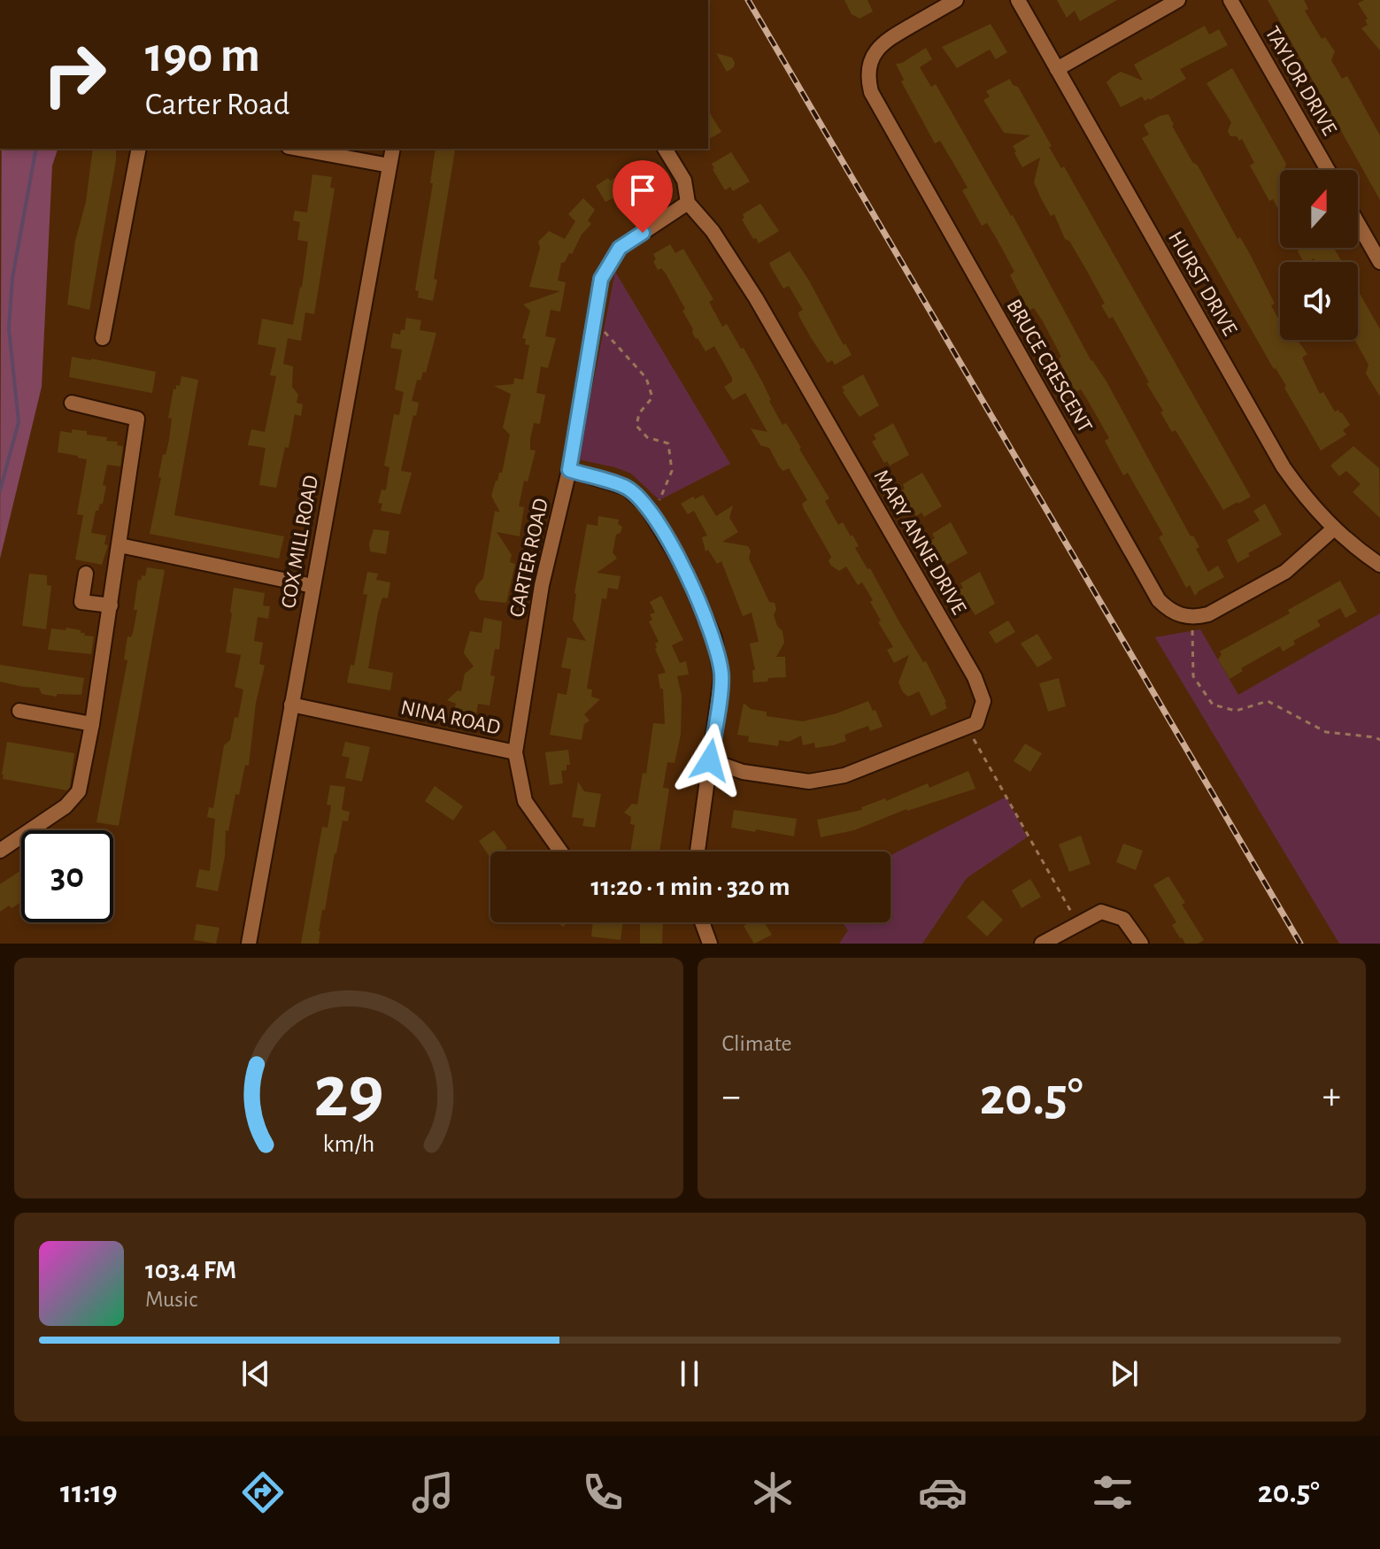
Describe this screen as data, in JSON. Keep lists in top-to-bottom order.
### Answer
{
  "streets": {
    "street": [
      "TAYLOR DRIVE",
      "HURST DRIVE",
      "BRUCE CRESCENT",
      "COX MILL ROAD",
      "MARY ANNE DRIVE",
      "CARTER ROAD",
      "NINA ROAD"
    ]
  },
  "crossings": [
    ["HURST DRIVE", "BRUCE CRESCENT"],
    ["COX MILL ROAD", "NINA ROAD"],
    ["MARY ANNE DRIVE", "CARTER ROAD"],
    ["CARTER ROAD", "NINA ROAD"]
  ],
  "north": "top",
  "page": {
    "turn": ["190 m", "Carter Road"],
    "limit": "30",
    "trip": "11:20 · 1 min · 320 m",
    "tile": "Climate",
    "heat": ["−", "20.5°", "+"],
    "song": ["103.4 FM", "Music"],
    "tabs": ["11:19", "20.5°"],
    "gauge": ["29", "km/h"]
  }
}
